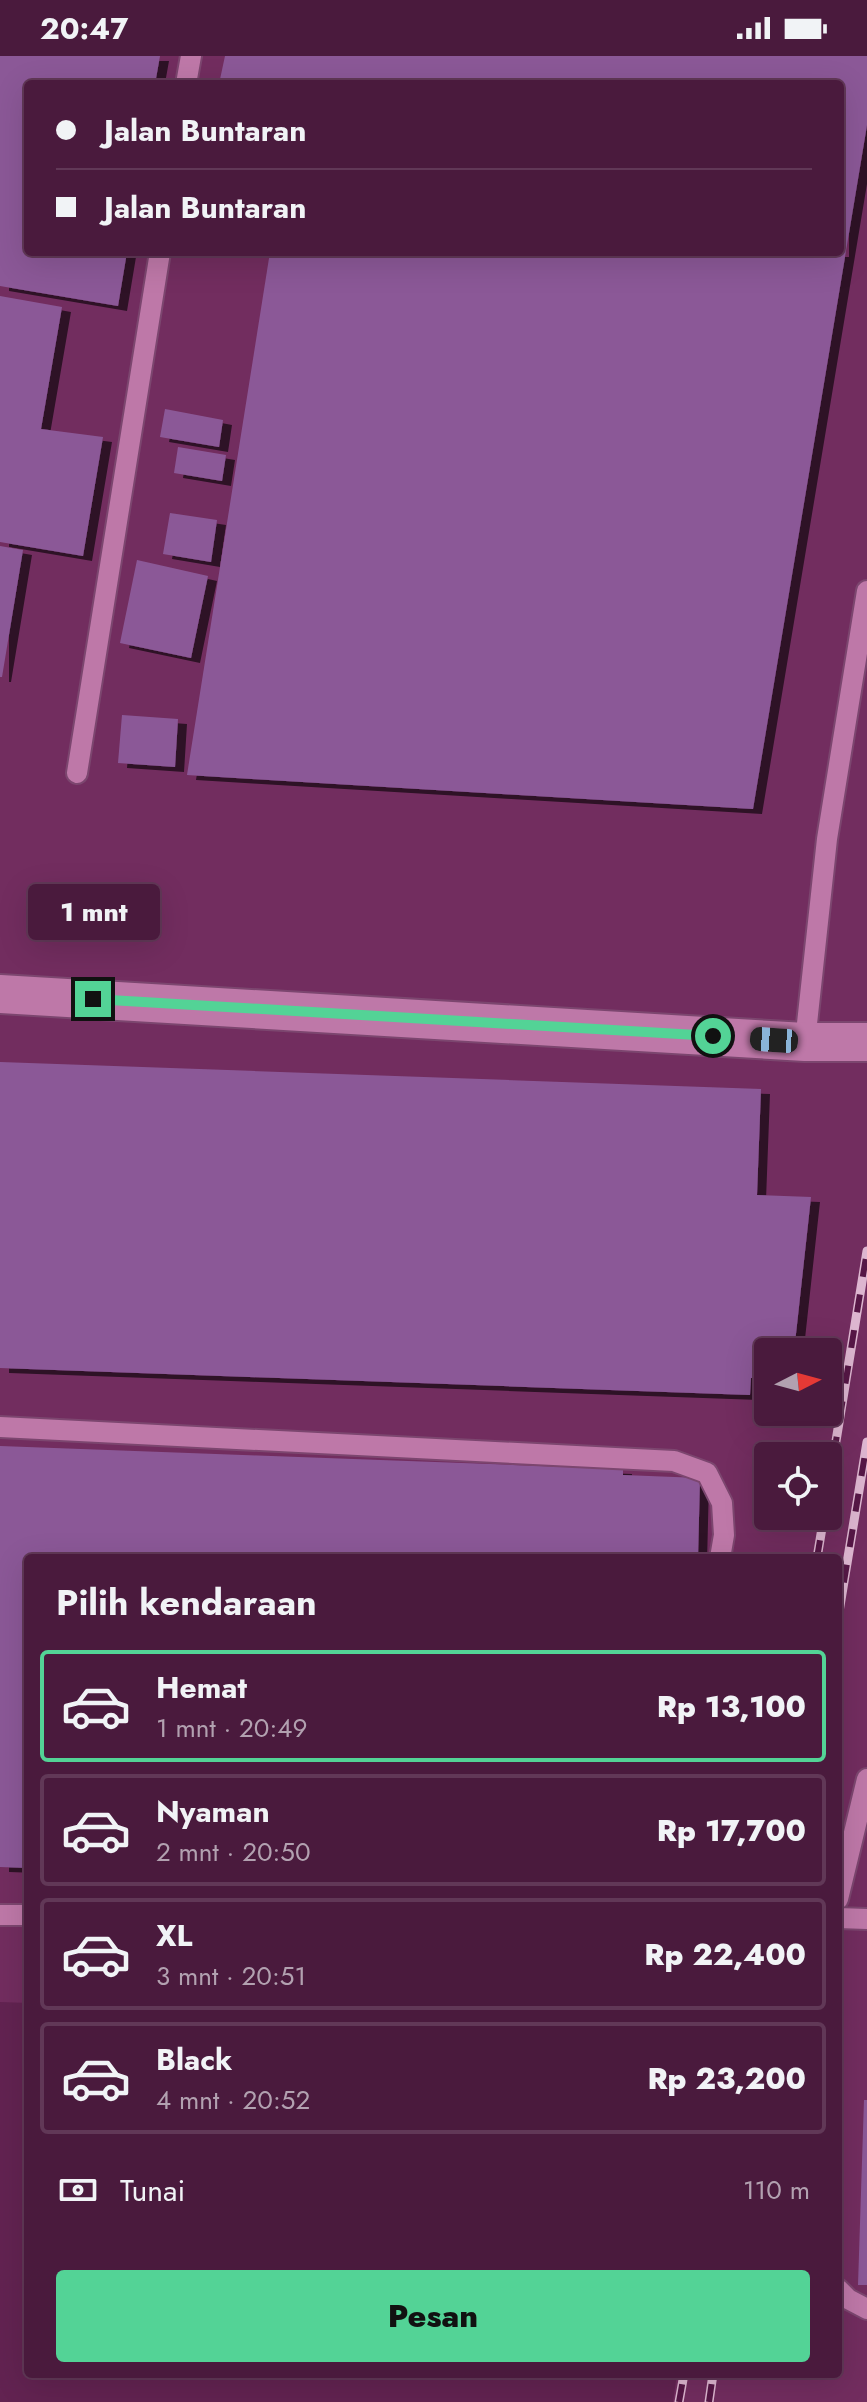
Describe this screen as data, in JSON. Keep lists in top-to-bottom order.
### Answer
{
  "north": "right",
  "page": {
    "status": "20:47",
    "banner": ["Jalan Buntaran", "Jalan Buntaran"],
    "bubble": "1 mnt",
    "heading": "Pilih kendaraan",
    "list": [
      {
        "name": "Hemat",
        "note": "1 mnt · 20:49",
        "value": "Rp 13,100"
      },
      {
        "name": "Nyaman",
        "note": "2 mnt · 20:50",
        "value": "Rp 17,700"
      },
      {
        "name": "XL",
        "note": "3 mnt · 20:51",
        "value": "Rp 22,400"
      },
      {
        "name": "Black",
        "note": "4 mnt · 20:52",
        "value": "Rp 23,200"
      }
    ],
    "pay": ["Tunai", "110 m"],
    "buttons": "Pesan"
  }
}
